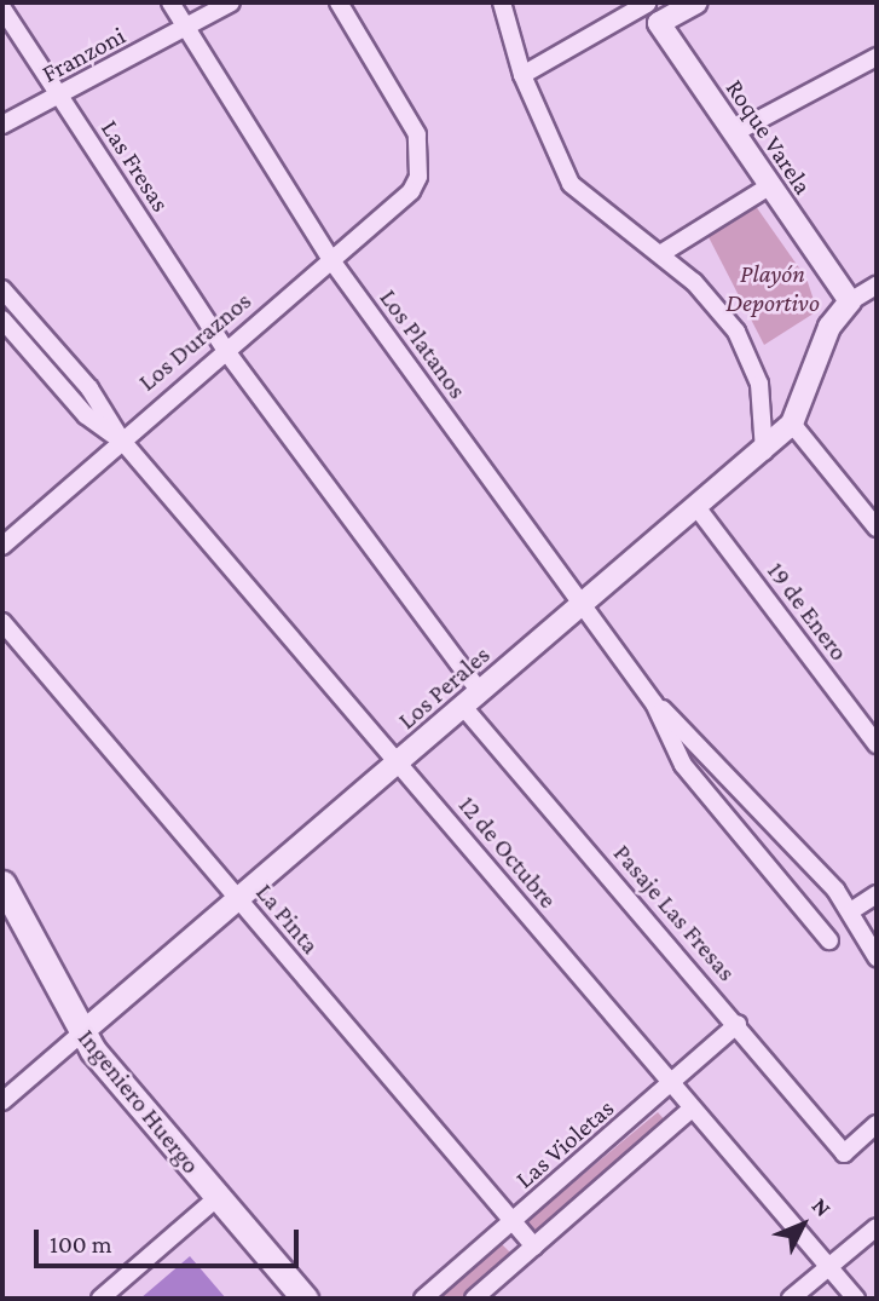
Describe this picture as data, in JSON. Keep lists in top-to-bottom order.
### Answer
{
  "streets": {
    "main road": ["Ingeniero Huergo"],
    "street": [
      "Franzoni",
      "Roque Varela",
      "Las Fresas",
      "Los Duraznos",
      "Los Platanos",
      "19 de Enero",
      "Los Perales",
      "12 de Octubre",
      "Pasaje Las Fresas",
      "La Pinta",
      "Las Violetas"
    ]
  },
  "crossings": [
    ["Franzoni", "Las Fresas"],
    ["Franzoni", "Los Platanos"],
    ["Roque Varela", "Los Perales"],
    ["Las Fresas", "Los Duraznos"],
    ["Las Fresas", "Pasaje Las Fresas"],
    ["Los Duraznos", "Los Platanos"],
    ["Los Duraznos", "12 de Octubre"],
    ["Los Duraznos", "Pasaje Las Fresas"],
    ["Los Platanos", "Los Perales"],
    ["19 de Enero", "Los Perales"],
    ["Los Perales", "12 de Octubre"],
    ["Los Perales", "Pasaje Las Fresas"],
    ["Los Perales", "La Pinta"],
    ["Los Perales", "Ingeniero Huergo"],
    ["12 de Octubre", "Las Violetas"],
    ["Pasaje Las Fresas", "Las Violetas"],
    ["La Pinta", "Las Violetas"]
  ],
  "parks": ["Playón Deportivo"],
  "scale_bar": "100 m",
  "north": "top right"
}
